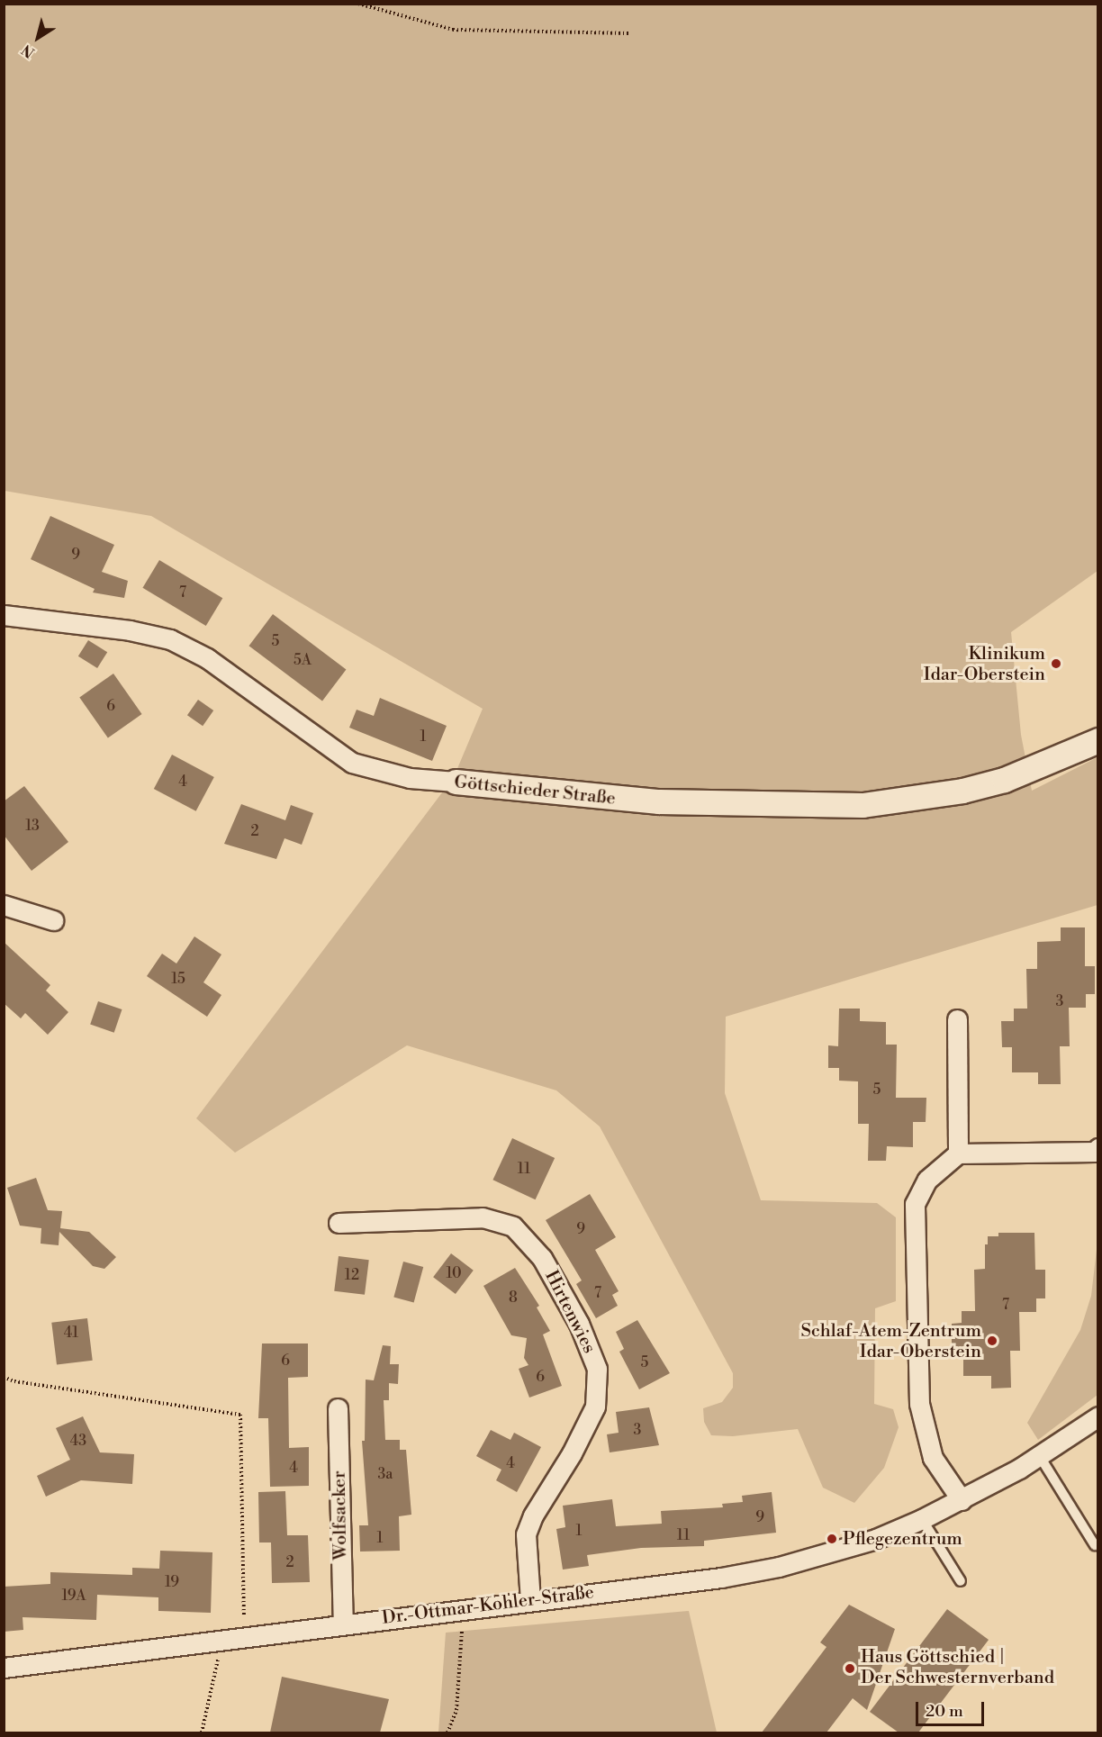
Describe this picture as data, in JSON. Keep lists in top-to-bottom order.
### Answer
{
  "streets": {
    "street": [
      "Göttschieder Straße",
      "Hirtenwies",
      "Wolfsacker",
      "Dr.-Ottmar-Kohler-Straße"
    ]
  },
  "crossings": [
    ["Hirtenwies", "Dr.-Ottmar-Kohler-Straße"],
    ["Wolfsacker", "Dr.-Ottmar-Kohler-Straße"]
  ],
  "places": [
    "Klinikum Idar-Oberstein",
    "Schlaf-Atem-Zentrum Idar-Oberstein",
    "Pflegezentrum",
    "Haus Göttschied | Der Schwesternverband"
  ],
  "house_numbers": [
    "9",
    "7",
    "5",
    "5A",
    "6",
    "1",
    "4",
    "13",
    "2",
    "15",
    "3",
    "5",
    "11",
    "9",
    "10",
    "12",
    "7",
    "8",
    "7",
    "41",
    "6",
    "5",
    "6",
    "3",
    "43",
    "4",
    "4",
    "3a",
    "9",
    "1",
    "11",
    "1",
    "2",
    "19",
    "19A"
  ],
  "scale_bar": "20 m",
  "north": "bottom left"
}
